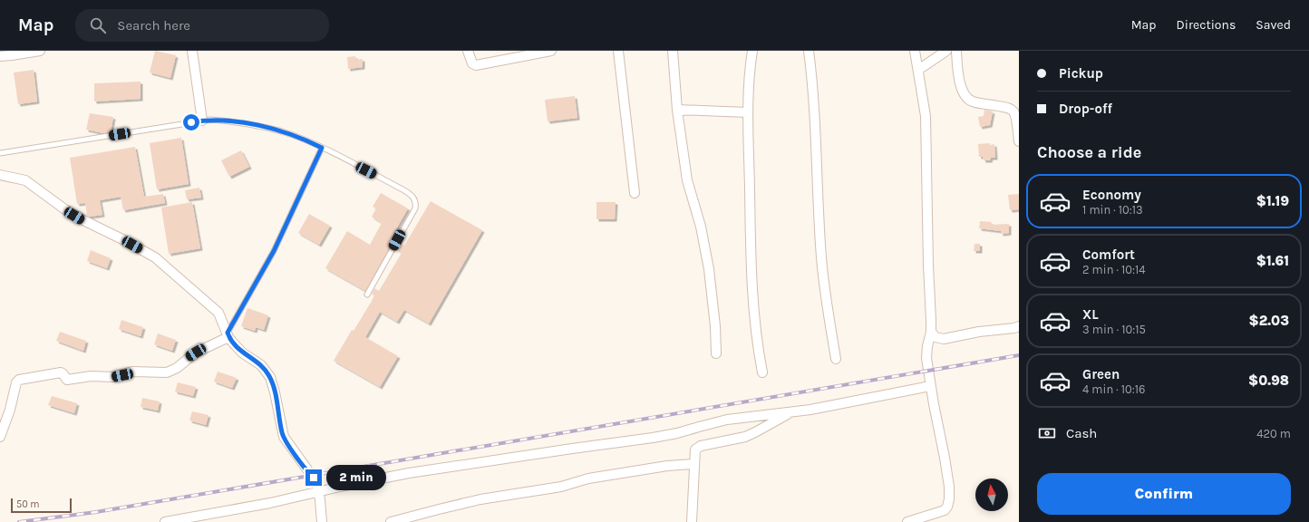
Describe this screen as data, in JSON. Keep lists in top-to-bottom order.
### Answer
{
  "scale_bar": "50 m",
  "north": "top",
  "page": {
    "header": "Map",
    "search": "Search here",
    "nav": ["Map", "Directions", "Saved"],
    "banner": ["Pickup", "Drop-off"],
    "heading": "Choose a ride",
    "list": [
      {
        "name": "Economy",
        "note": "1 min · 10:13",
        "value": "$1.19"
      },
      {
        "name": "Comfort",
        "note": "2 min · 10:14",
        "value": "$1.61"
      },
      {
        "name": "XL",
        "note": "3 min · 10:15",
        "value": "$2.03"
      },
      {
        "name": "Green",
        "note": "4 min · 10:16",
        "value": "$0.98"
      }
    ],
    "pay": ["Cash", "420 m"],
    "bubble": "2 min",
    "buttons": "Confirm",
    "scale": "50 m"
  }
}
